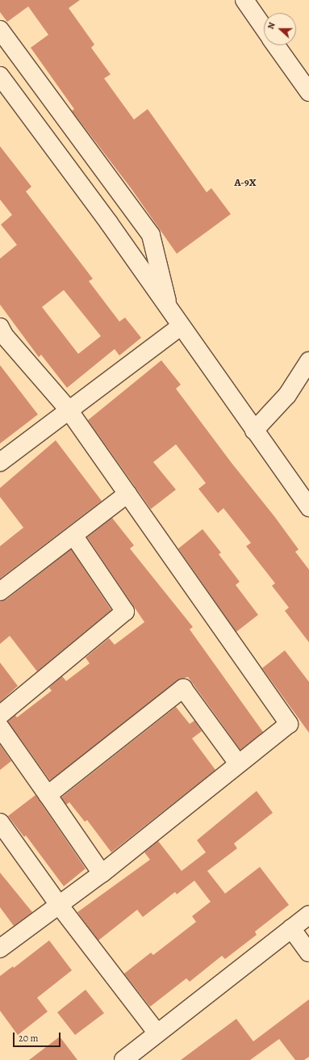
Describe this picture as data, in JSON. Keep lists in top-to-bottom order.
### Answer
{
  "districts": ["A-9X"],
  "scale_bar": "20 m",
  "north": "left"
}
